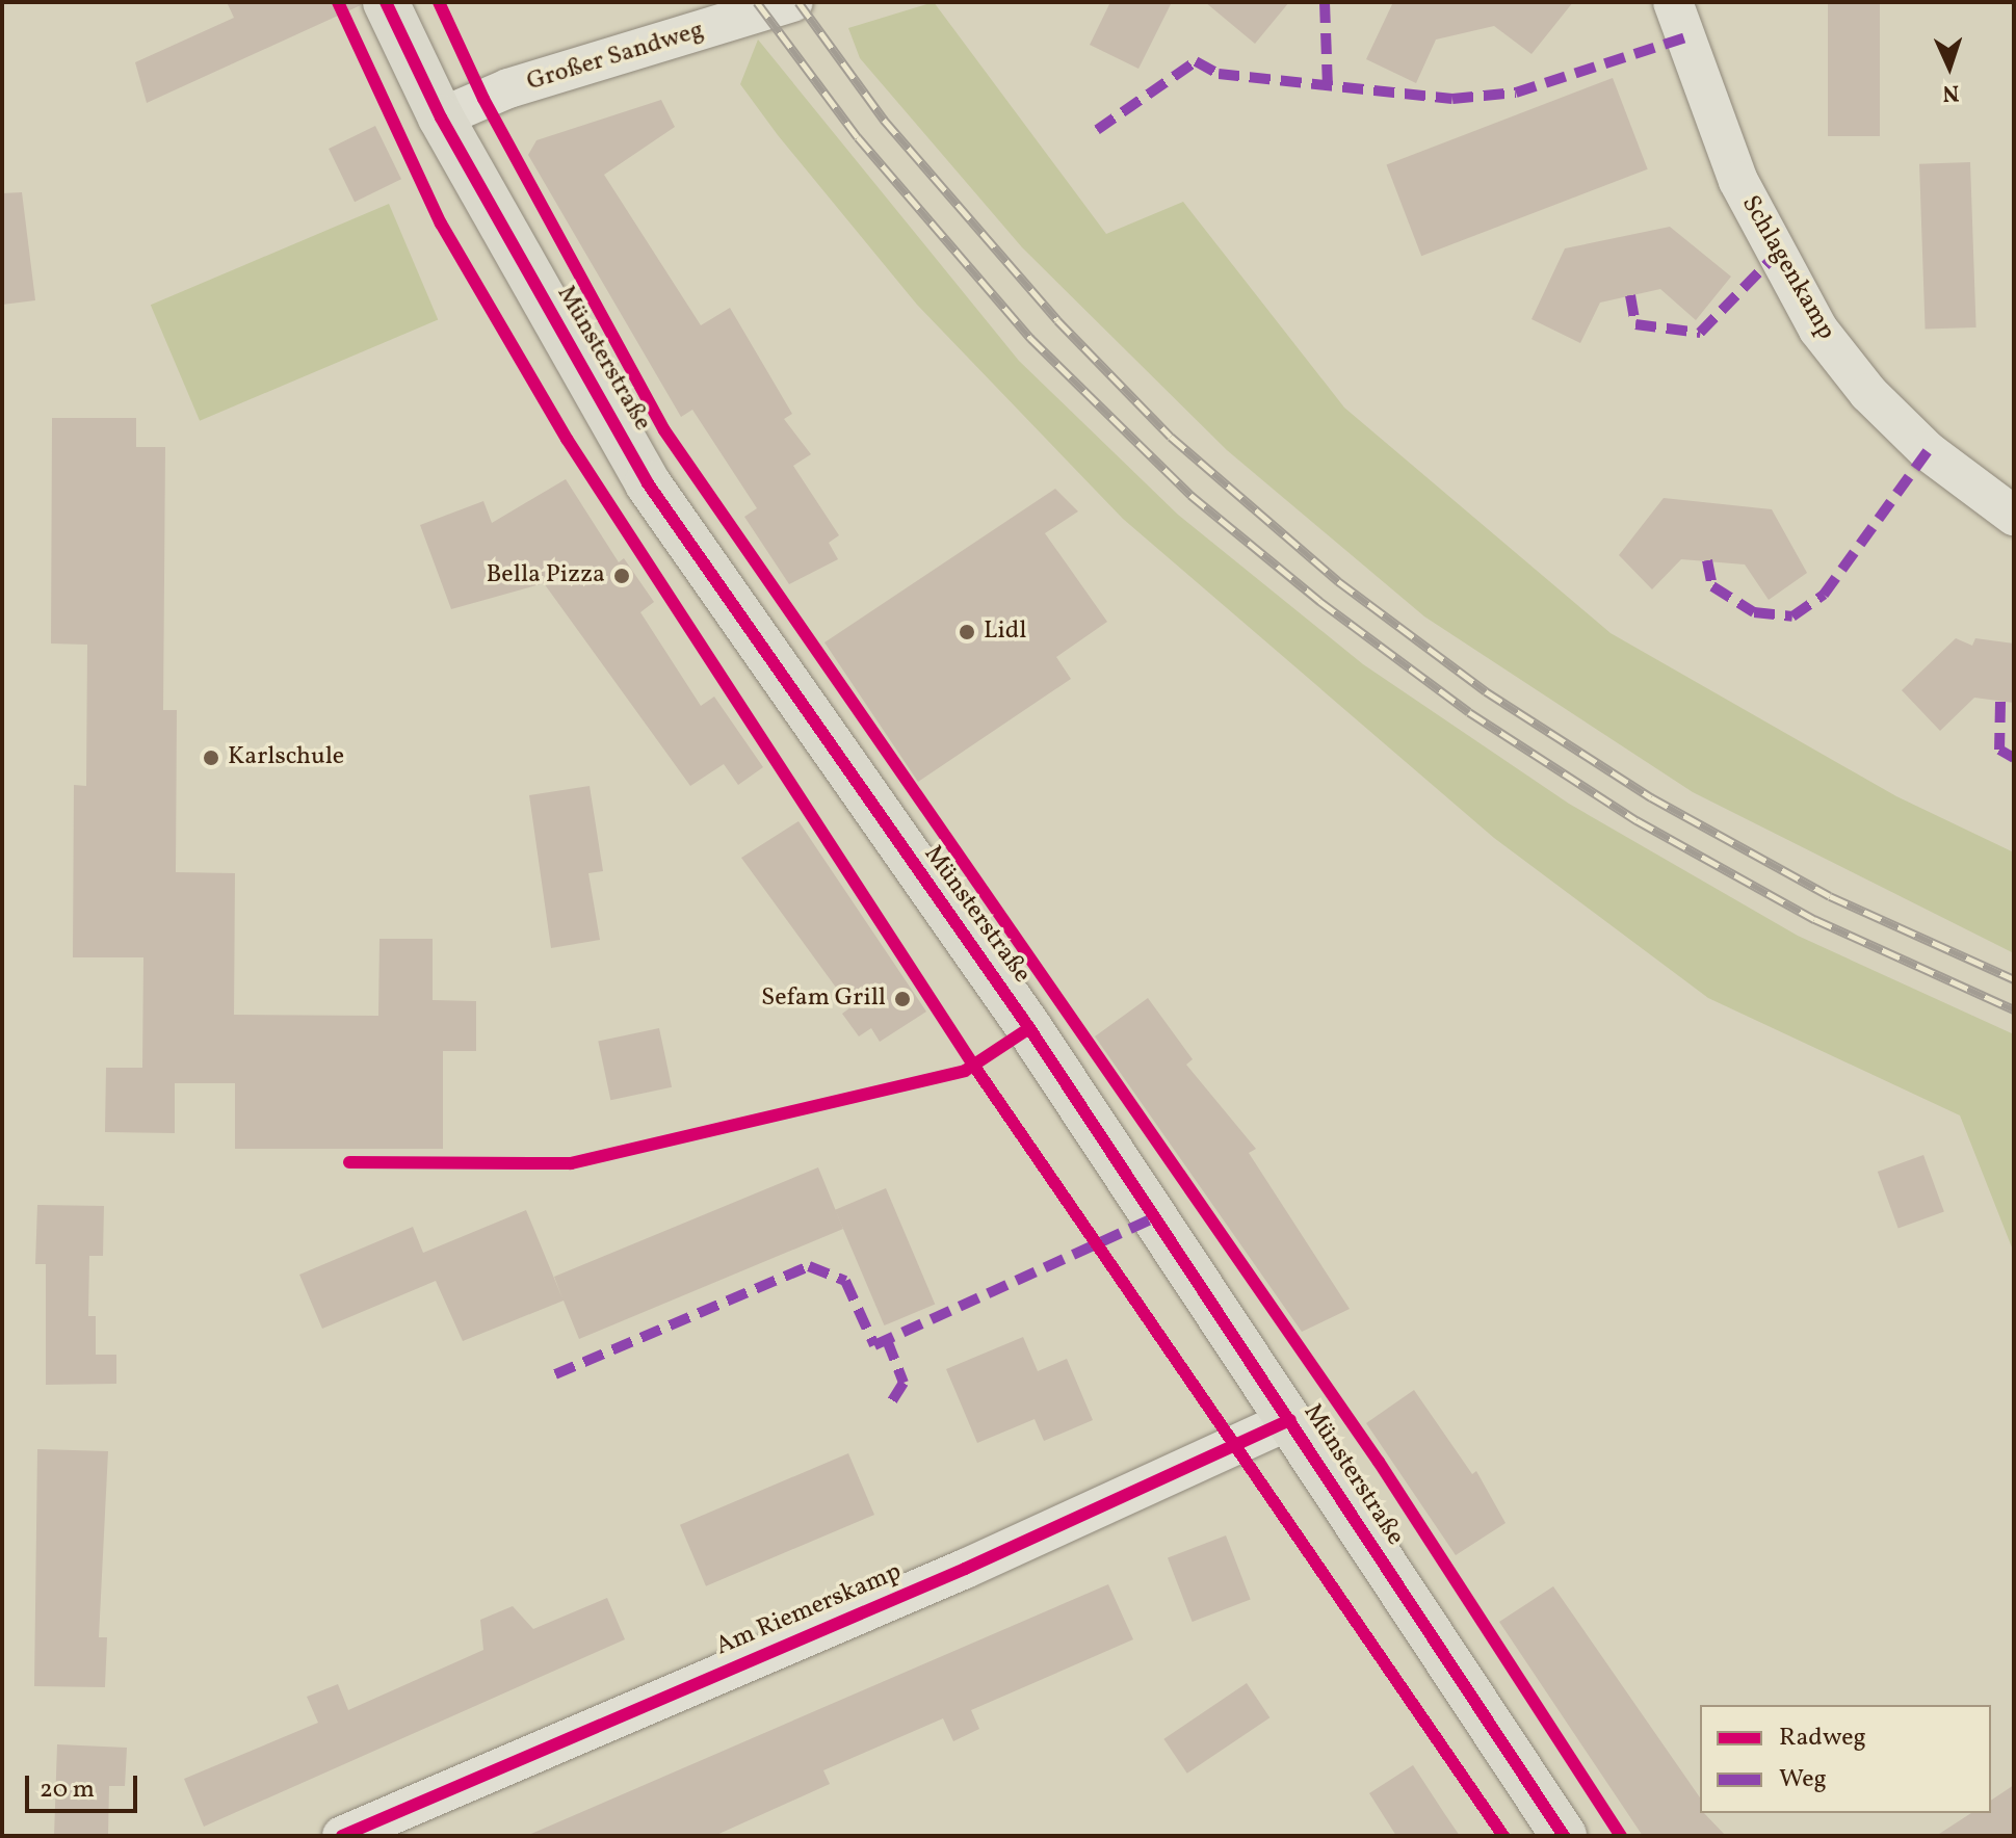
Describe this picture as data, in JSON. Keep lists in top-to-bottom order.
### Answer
{
  "streets": {
    "main road": ["Münsterstraße"],
    "street": ["Großer Sandweg", "Schlagenkamp", "Am Riemerskamp"]
  },
  "crossings": [
    ["Großer Sandweg", "Münsterstraße"],
    ["Münsterstraße", "Am Riemerskamp"]
  ],
  "places": [
    "Bella Pizza",
    "Lidl",
    "Karlschule",
    "Sefam Grill"
  ],
  "legend": ["Radweg", "Weg"],
  "scale_bar": "20 m",
  "north": "bottom"
}
